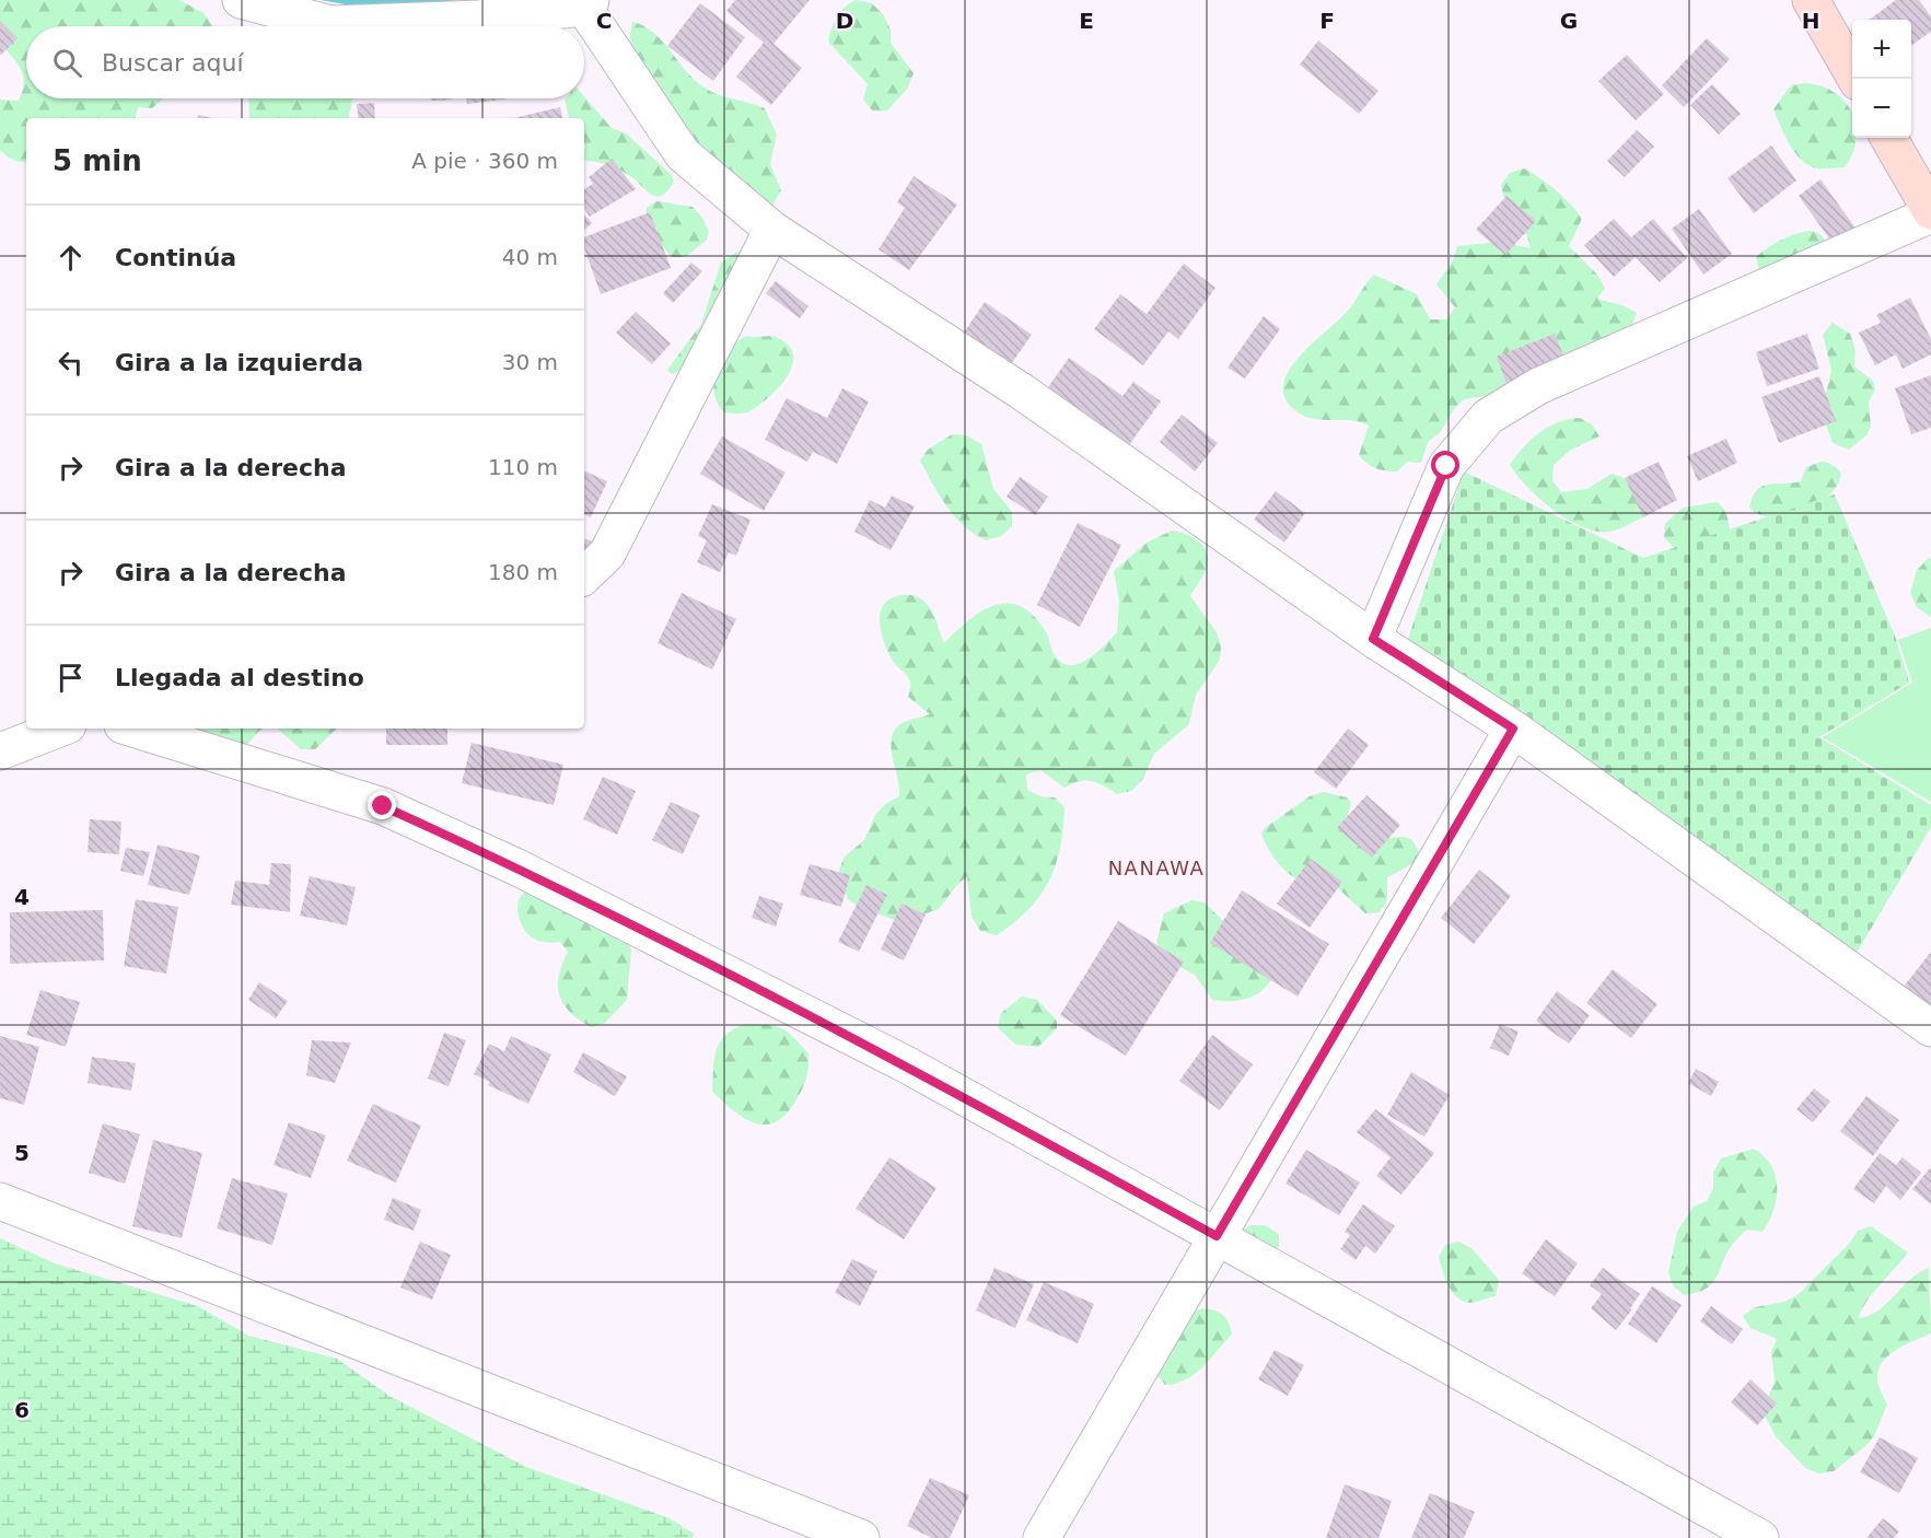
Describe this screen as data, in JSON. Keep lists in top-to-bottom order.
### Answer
{
  "districts": ["NANAWA"],
  "page": {
    "map_buttons": ["+", "−"],
    "search": "Buscar aquí",
    "heading": ["5 min", "A pie · 360 m"],
    "list": [
      ["Continúa", "40 m"],
      ["Gira a la izquierda", "30 m"],
      ["Gira a la derecha", "110 m"],
      ["Gira a la derecha", "180 m"],
      "Llegada al destino"
    ]
  },
  "grid": {
    "columns": [
      "C",
      "D",
      "E",
      "F",
      "G",
      "H"
    ],
    "rows": ["4", "5", "6"]
  }
}
